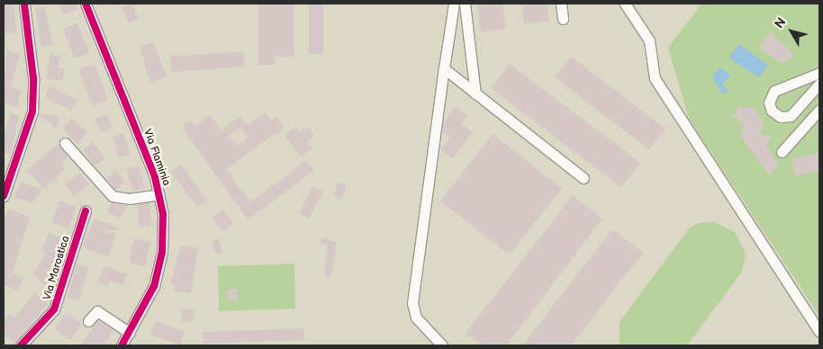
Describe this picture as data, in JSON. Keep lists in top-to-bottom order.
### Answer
{
  "streets": {
    "street": ["Via Flaminia", "Via Marostica"]
  },
  "north": "top left"
}
